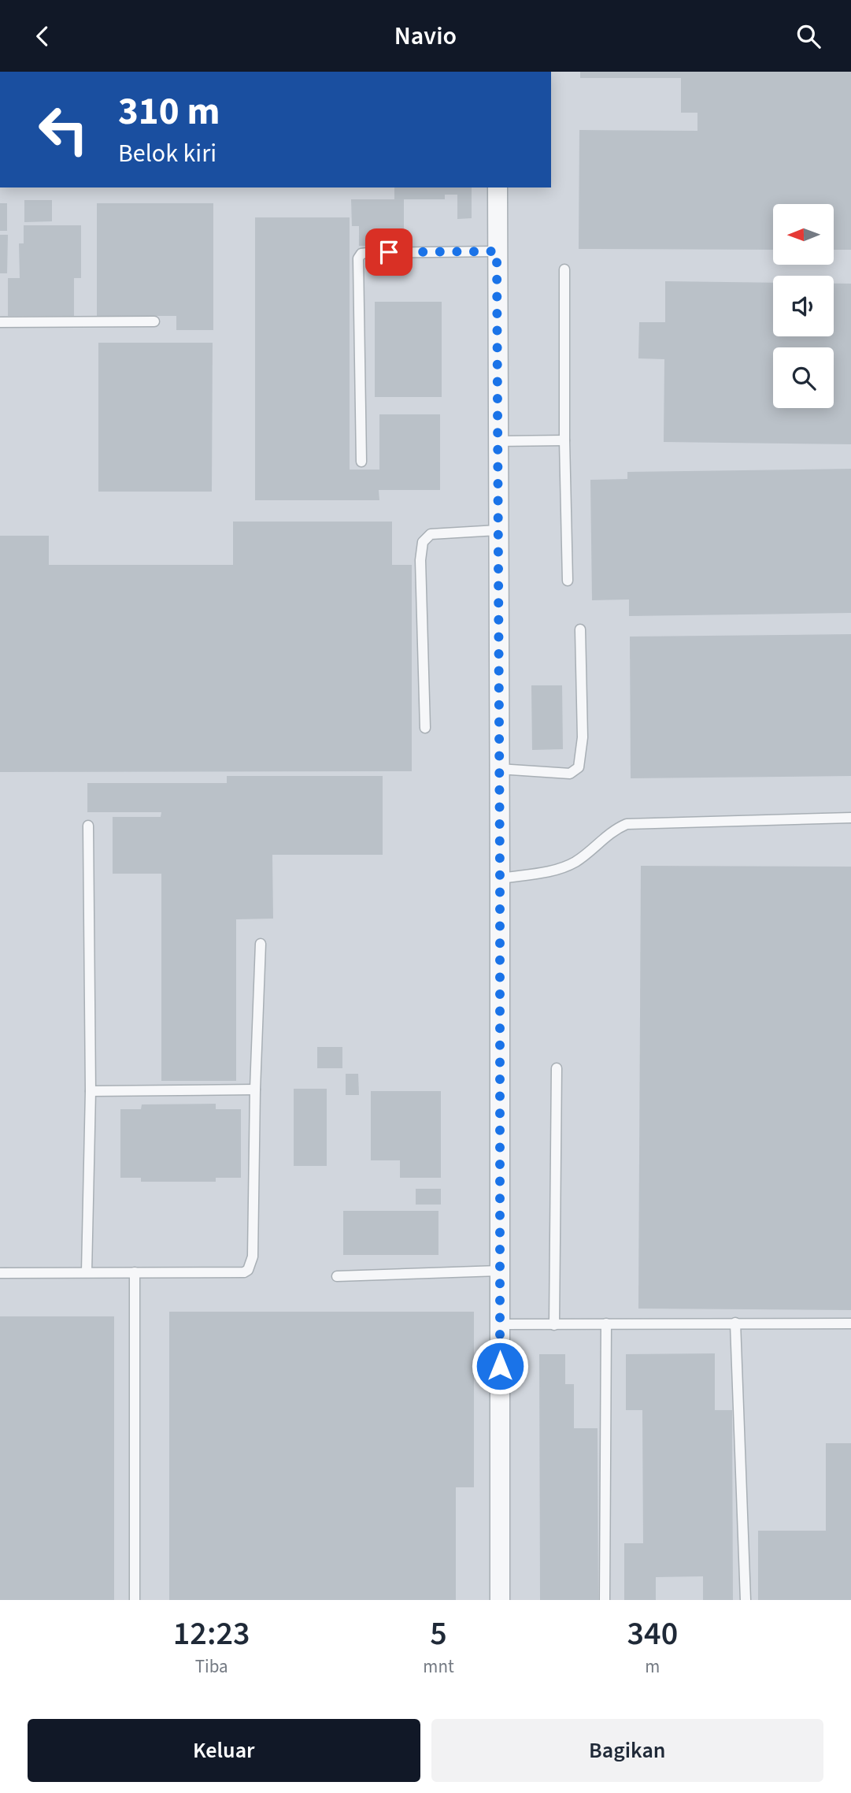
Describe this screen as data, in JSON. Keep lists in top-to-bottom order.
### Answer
{
  "north": "left",
  "page": {
    "header": "Navio",
    "turn": ["310 m", "Belok kiri"],
    "eta": [
      "12:23",
      "Tiba",
      "5",
      "mnt",
      "340",
      "m"
    ],
    "buttons": ["Keluar", "Bagikan"]
  }
}
